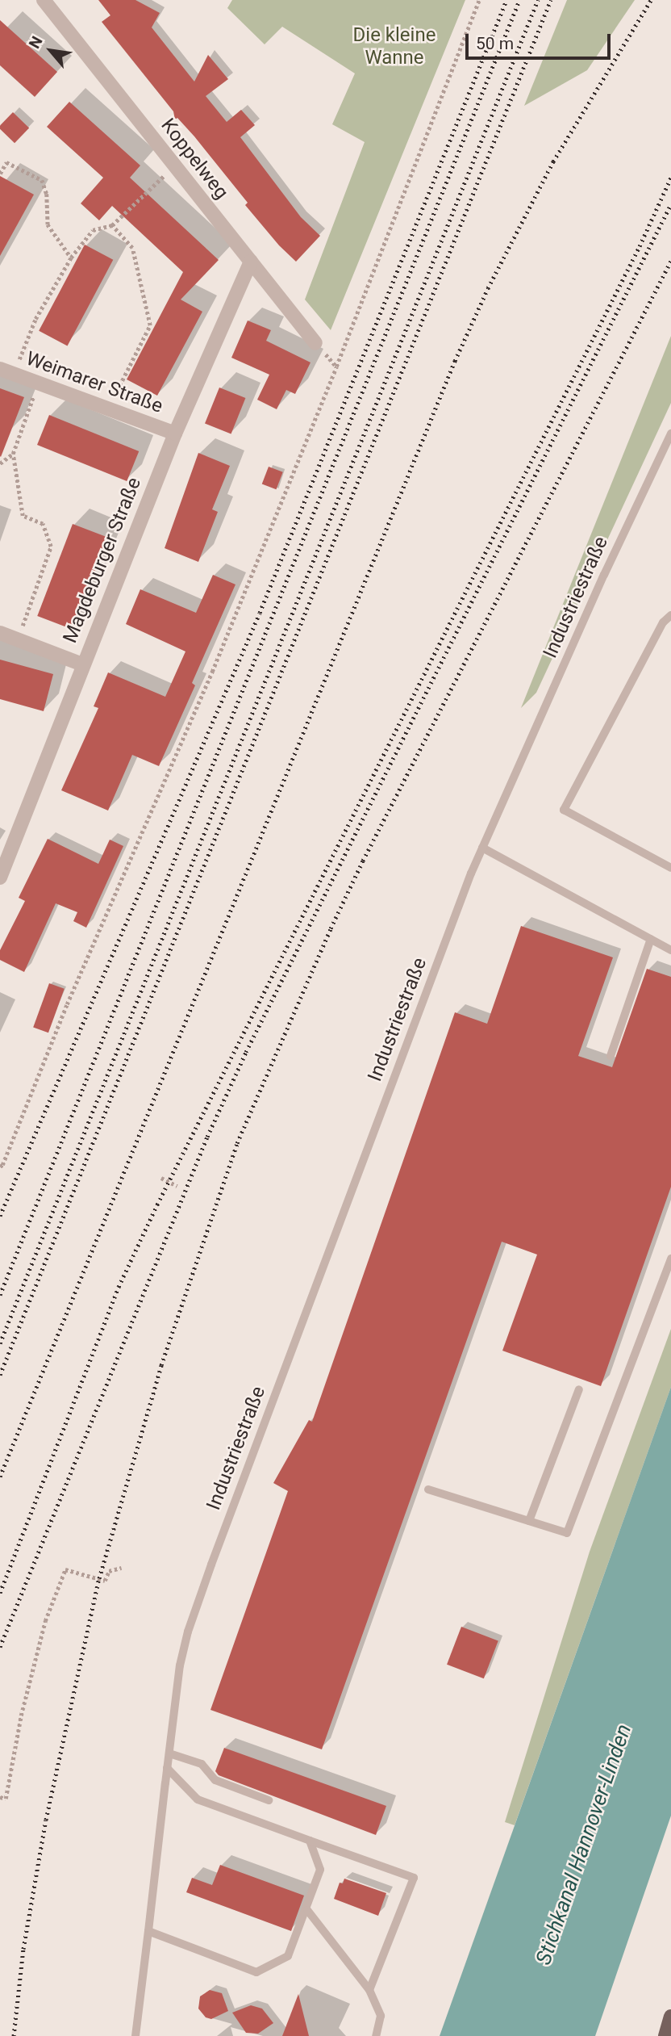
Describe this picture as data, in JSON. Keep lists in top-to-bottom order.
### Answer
{
  "streets": {
    "street": ["Koppelweg", "Weimarer Straße", "Magdeburger Straße"],
    "lane": ["Industriestraße"]
  },
  "crossings": [
    ["Koppelweg", "Magdeburger Straße"],
    ["Weimarer Straße", "Magdeburger Straße"]
  ],
  "water": ["Stichkanal Hannover-Linden"],
  "parks": ["Die kleine Wanne"],
  "scale_bar": "50 m",
  "north": "top left"
}
